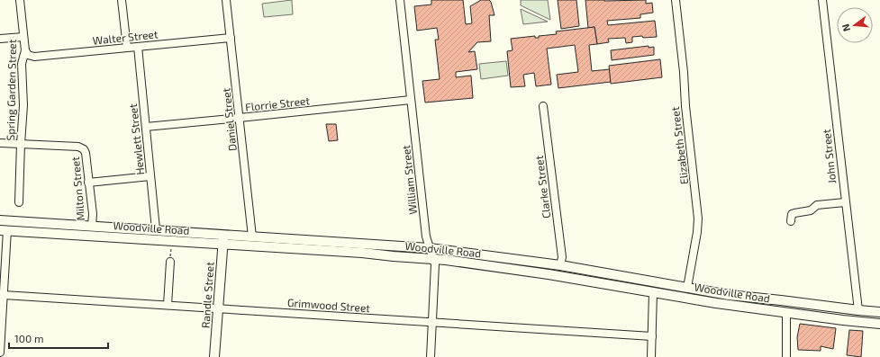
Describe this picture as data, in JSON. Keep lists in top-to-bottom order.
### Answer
{
  "streets": {
    "main road": ["Woodville Road", "Randle Street"],
    "street": [
      "Walter Street",
      "Spring Garden Street",
      "Florrie Street",
      "Daniel Street",
      "Hewlett Street",
      "Elizabeth Street",
      "John Street",
      "William Street",
      "Clarke Street",
      "Milton Street",
      "Grimwood Street"
    ]
  },
  "crossings": [
    ["Walter Street", "Spring Garden Street"],
    ["Walter Street", "Daniel Street"],
    ["Walter Street", "Hewlett Street"],
    ["Spring Garden Street", "Milton Street"],
    ["Florrie Street", "Daniel Street"],
    ["Florrie Street", "Hewlett Street"],
    ["Florrie Street", "William Street"],
    ["Daniel Street", "Woodville Road"],
    ["Hewlett Street", "Woodville Road"],
    ["Elizabeth Street", "Woodville Road"],
    ["John Street", "Woodville Road"],
    ["William Street", "Woodville Road"],
    ["William Street", "Grimwood Street"],
    ["Clarke Street", "Woodville Road"],
    ["Milton Street", "Woodville Road"],
    ["Woodville Road", "Randle Street"],
    ["Randle Street", "Grimwood Street"]
  ],
  "scale_bar": "100 m",
  "north": "left"
}
